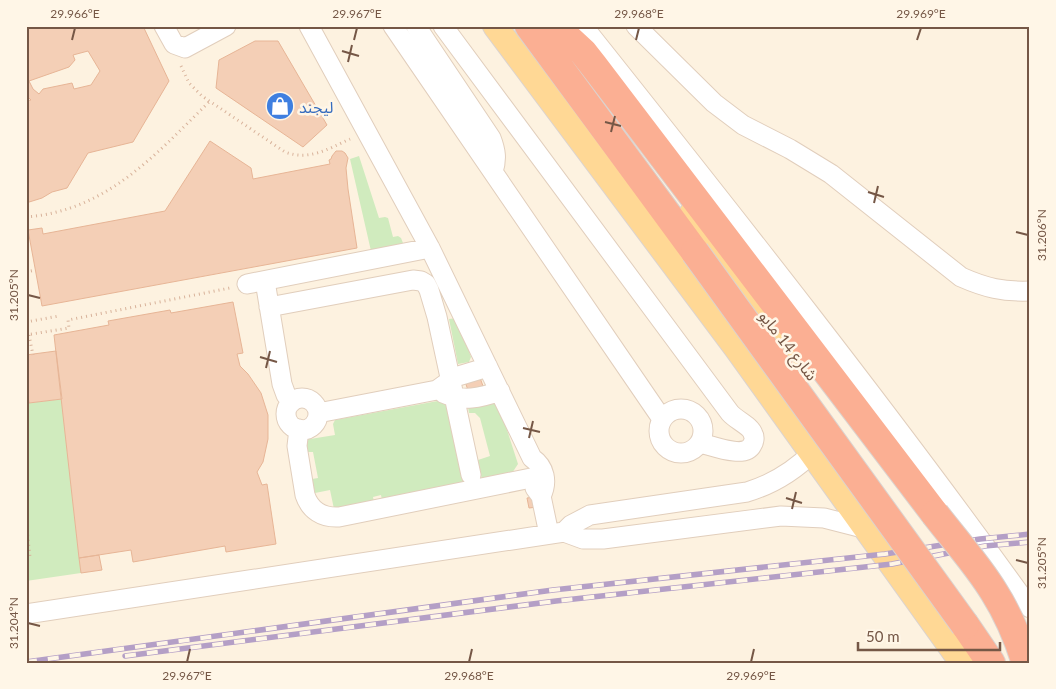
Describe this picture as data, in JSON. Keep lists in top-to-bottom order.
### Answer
{
  "streets": {
    "main road": ["شارع 14 مايو"]
  },
  "places": {
    "shop": ["ليجند"]
  },
  "scale_bar": "50 m",
  "coordinates": [
    "29.966°E",
    "29.967°E",
    "29.968°E",
    "29.969°E",
    "31.206°N",
    "31.205°N",
    "31.204°N"
  ]
}
